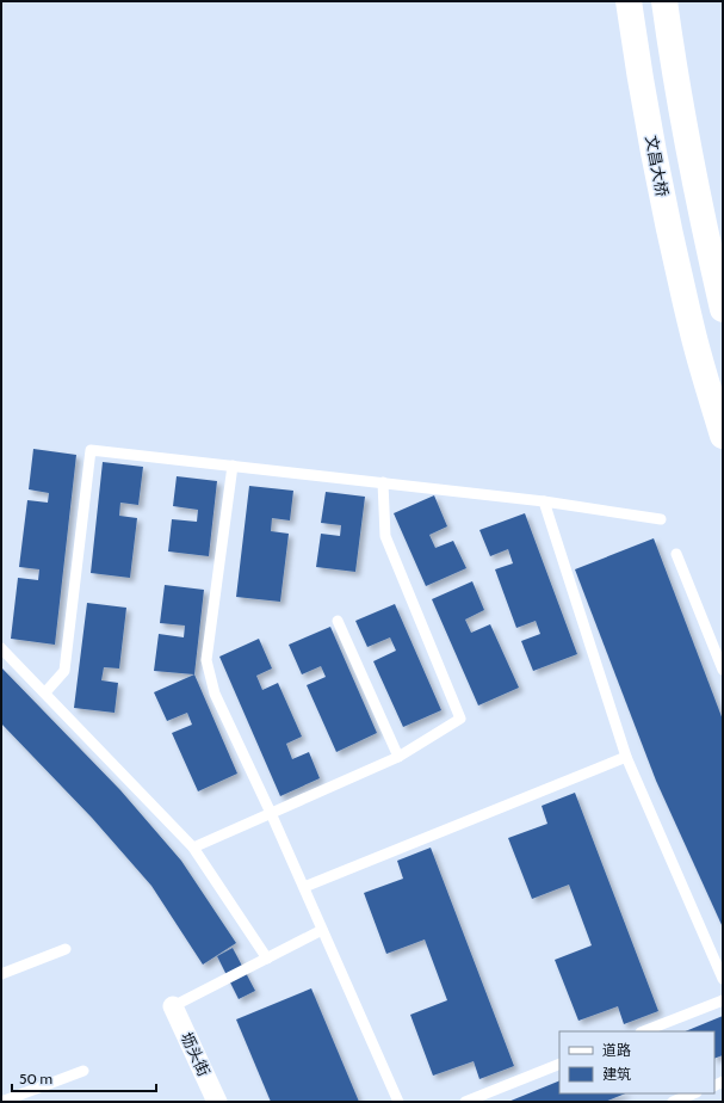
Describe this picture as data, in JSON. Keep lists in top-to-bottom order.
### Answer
{
  "streets": {
    "main road": ["文昌大桥"],
    "street": ["坜头街"]
  },
  "legend": ["道路", "建筑"],
  "scale_bar": "50 m"
}
